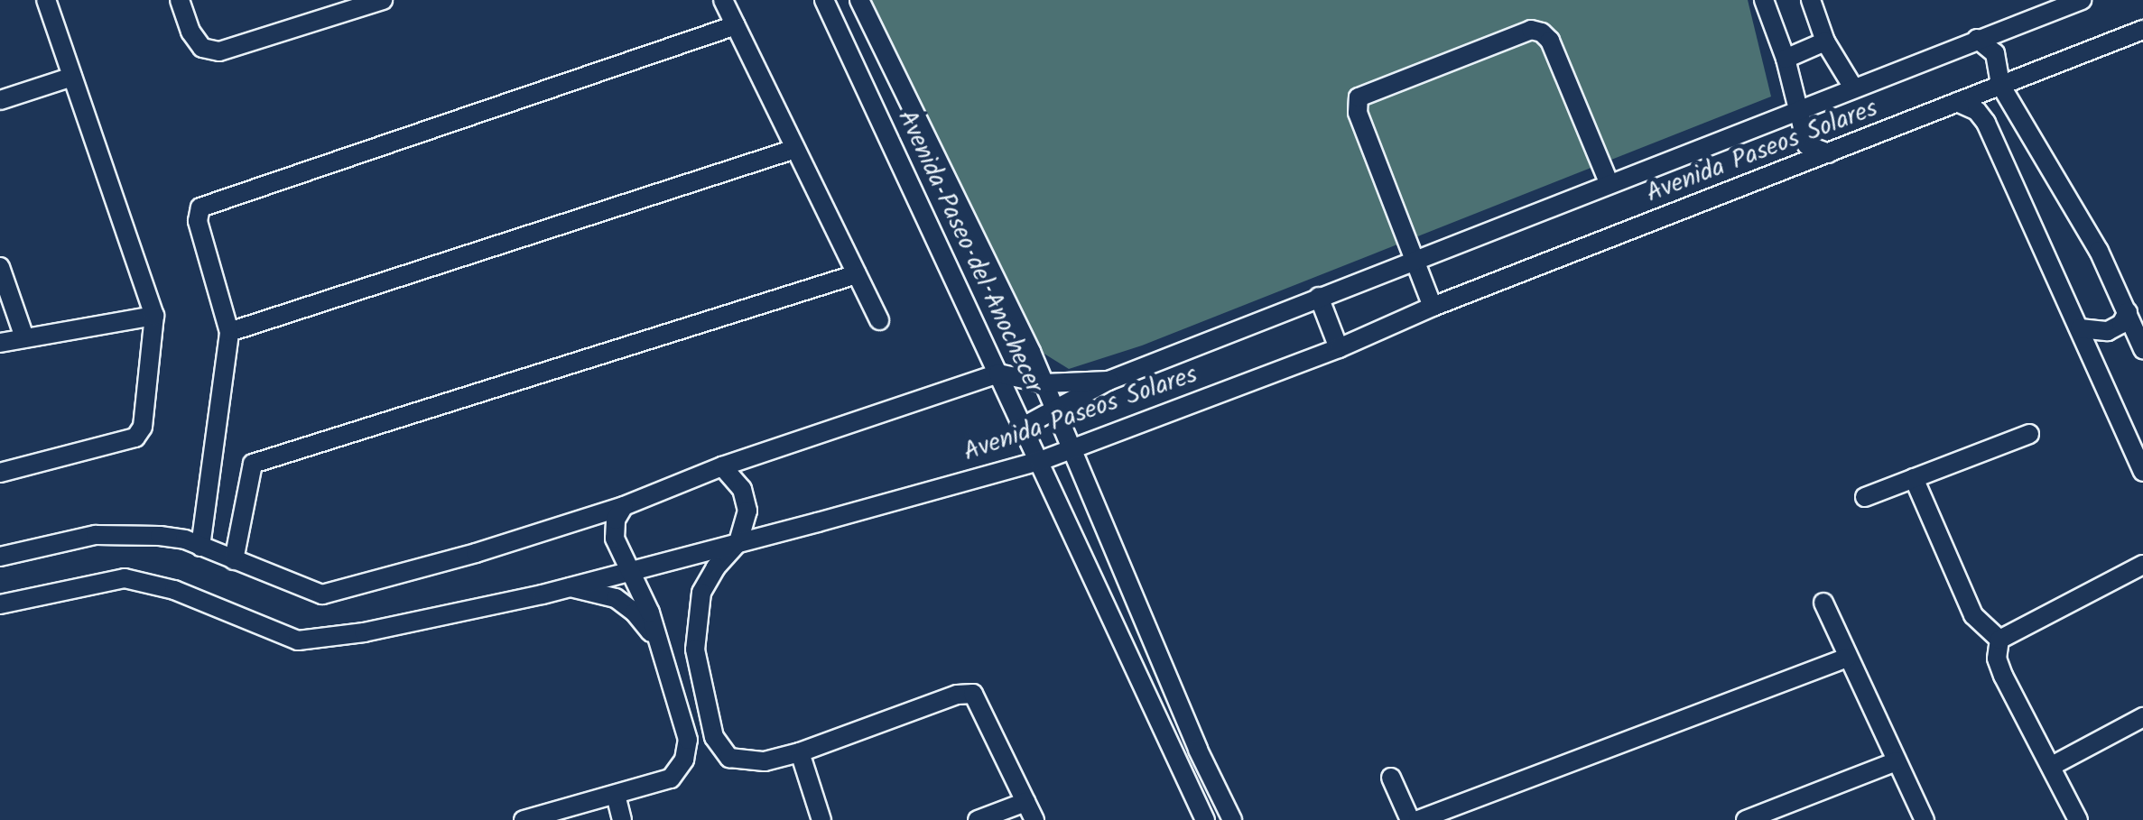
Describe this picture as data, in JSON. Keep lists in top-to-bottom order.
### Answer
{
  "streets": {
    "street": ["Avenida Paseos Solares", "Avenida Paseo del Anochecer"]
  },
  "crossings": [
    ["Avenida Paseos Solares", "Avenida Paseo del Anochecer"]
  ]
}
